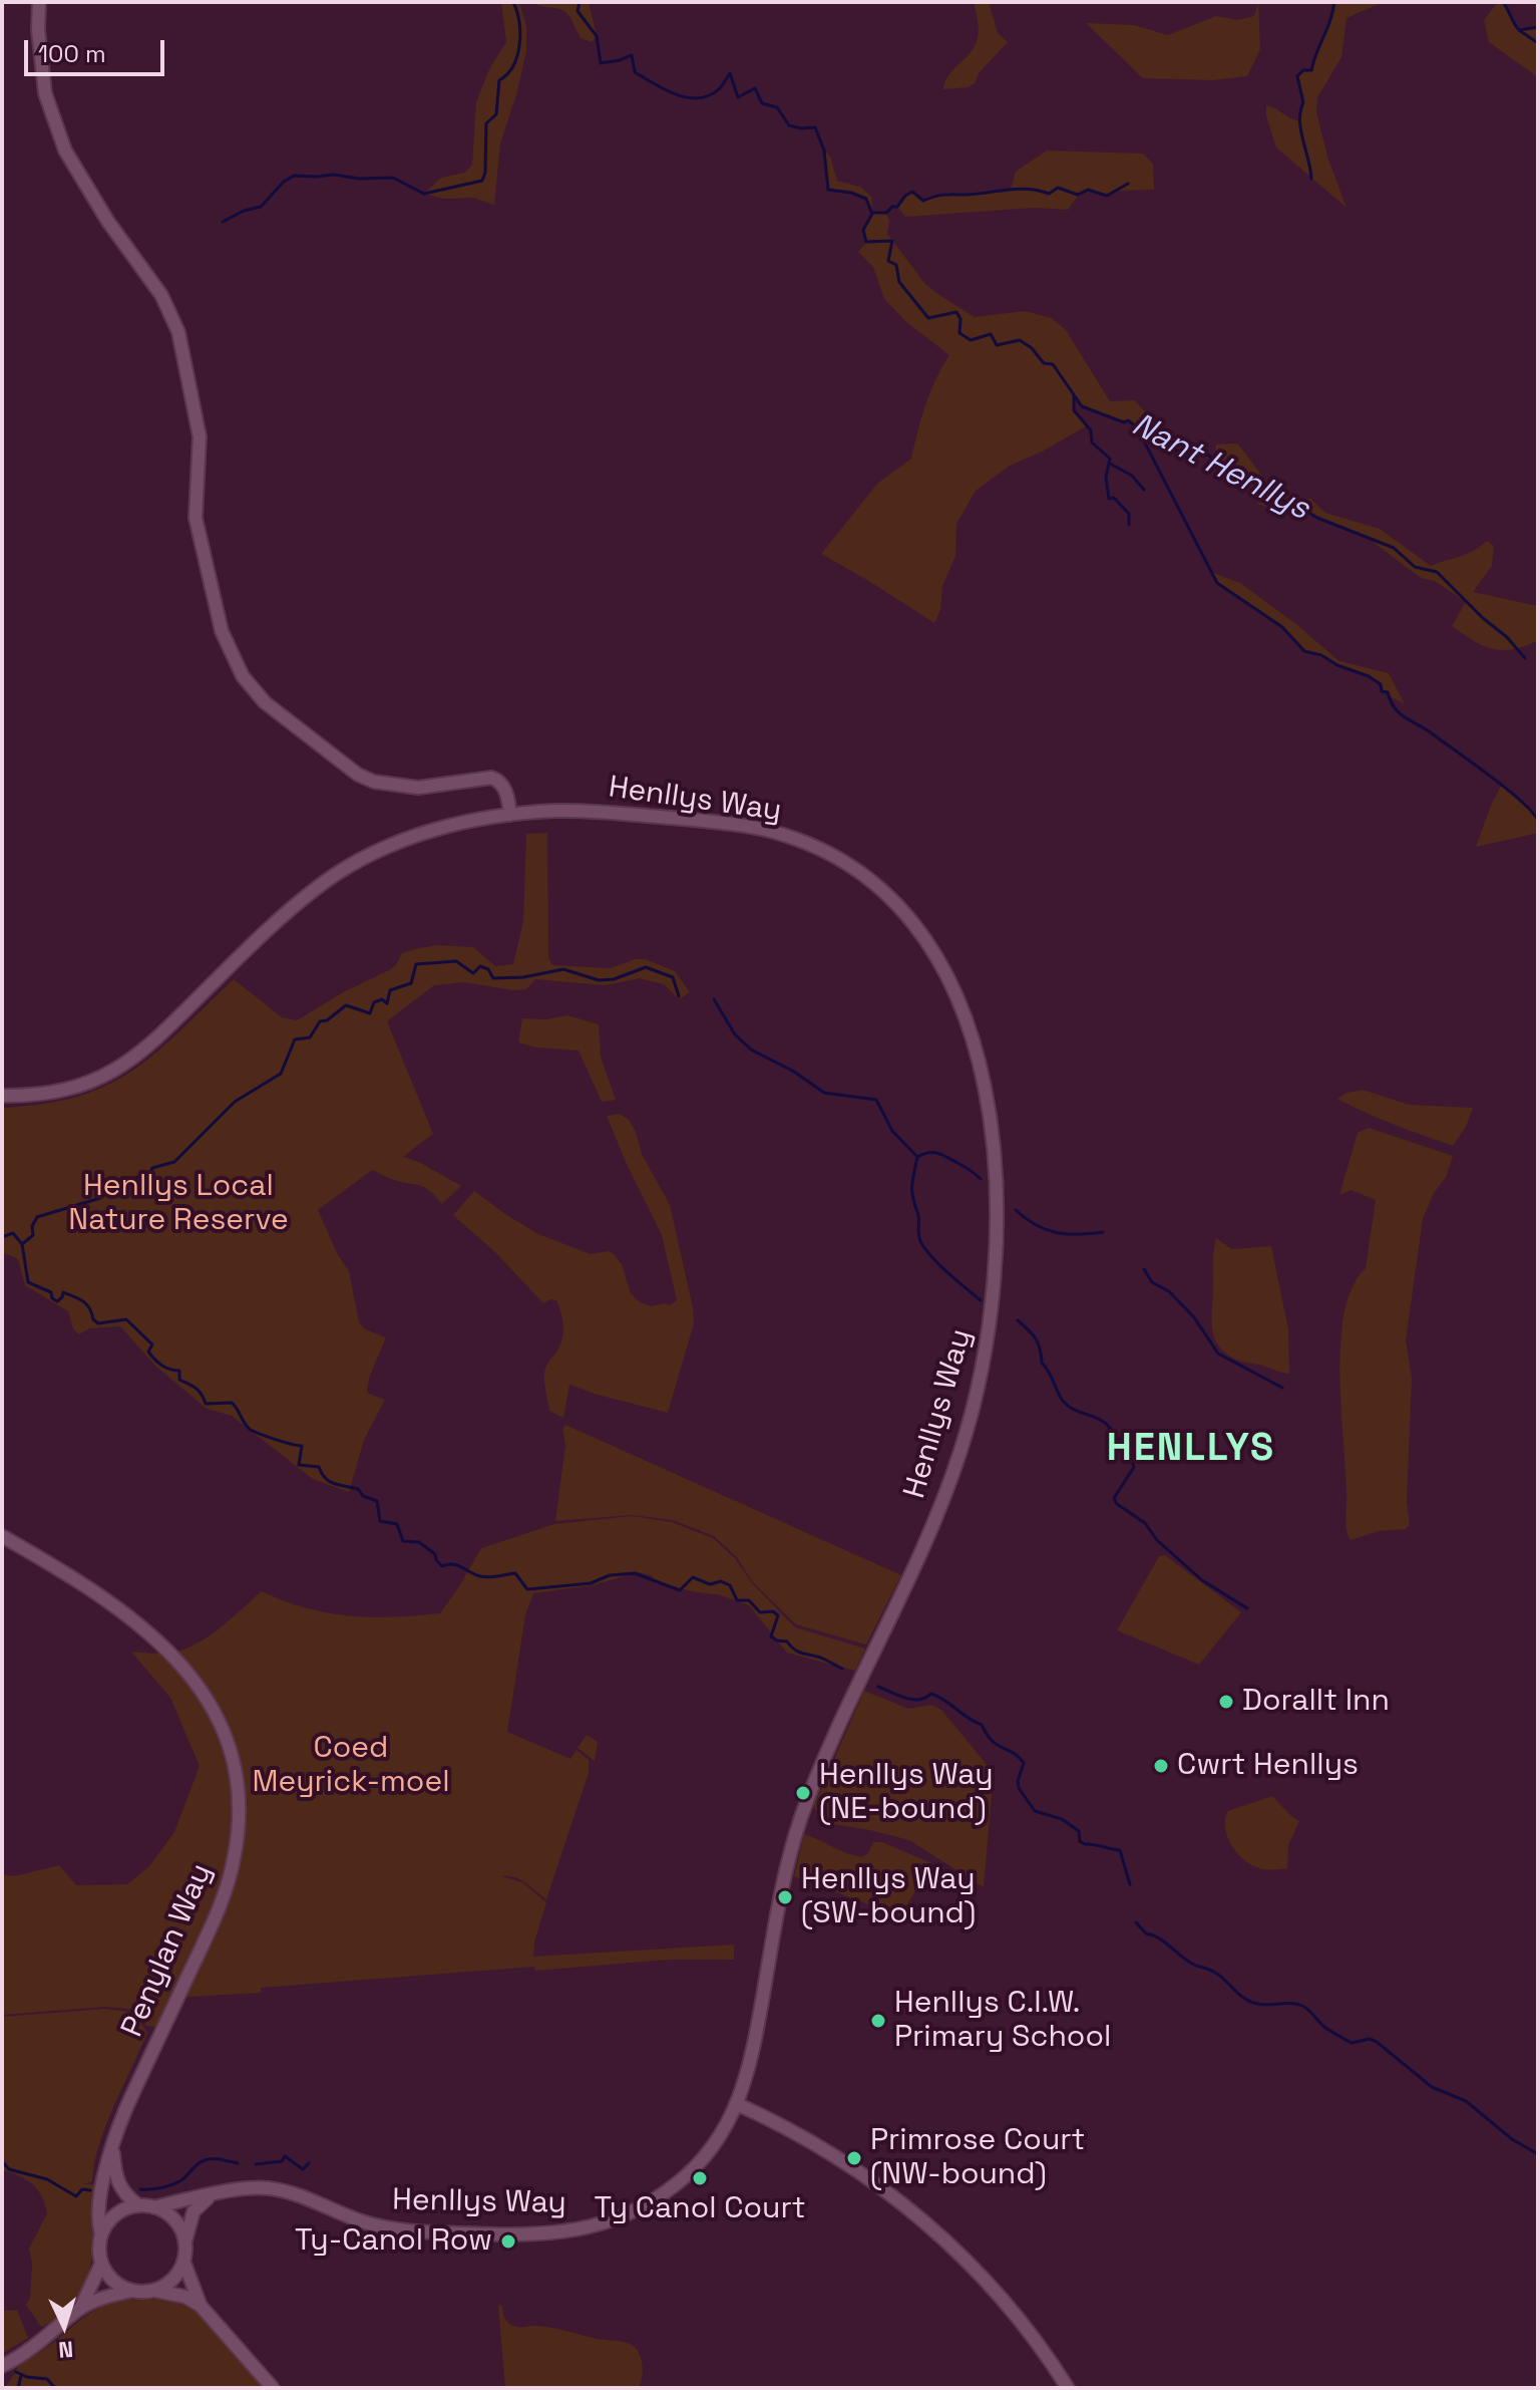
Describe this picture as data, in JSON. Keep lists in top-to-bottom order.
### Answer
{
  "streets": {
    "street": ["Henllys Way", "Penylan Way"]
  },
  "crossings": [
    ["Henllys Way", "Penylan Way"]
  ],
  "districts": ["HENLLYS"],
  "water": ["Nant Henllys"],
  "parks": ["Henllys Local Nature Reserve", "Coed Meyrick-moel"],
  "places": [
    "Dorallt Inn",
    "Cwrt Henllys",
    "Henllys Way (NE-bound)",
    "Henllys Way (SW-bound)",
    "Henllys C.I.W. Primary School",
    "Primrose Court (NW-bound)",
    "Ty Canol Court",
    "Ty-Canol Row"
  ],
  "scale_bar": "100 m",
  "north": "bottom"
}
